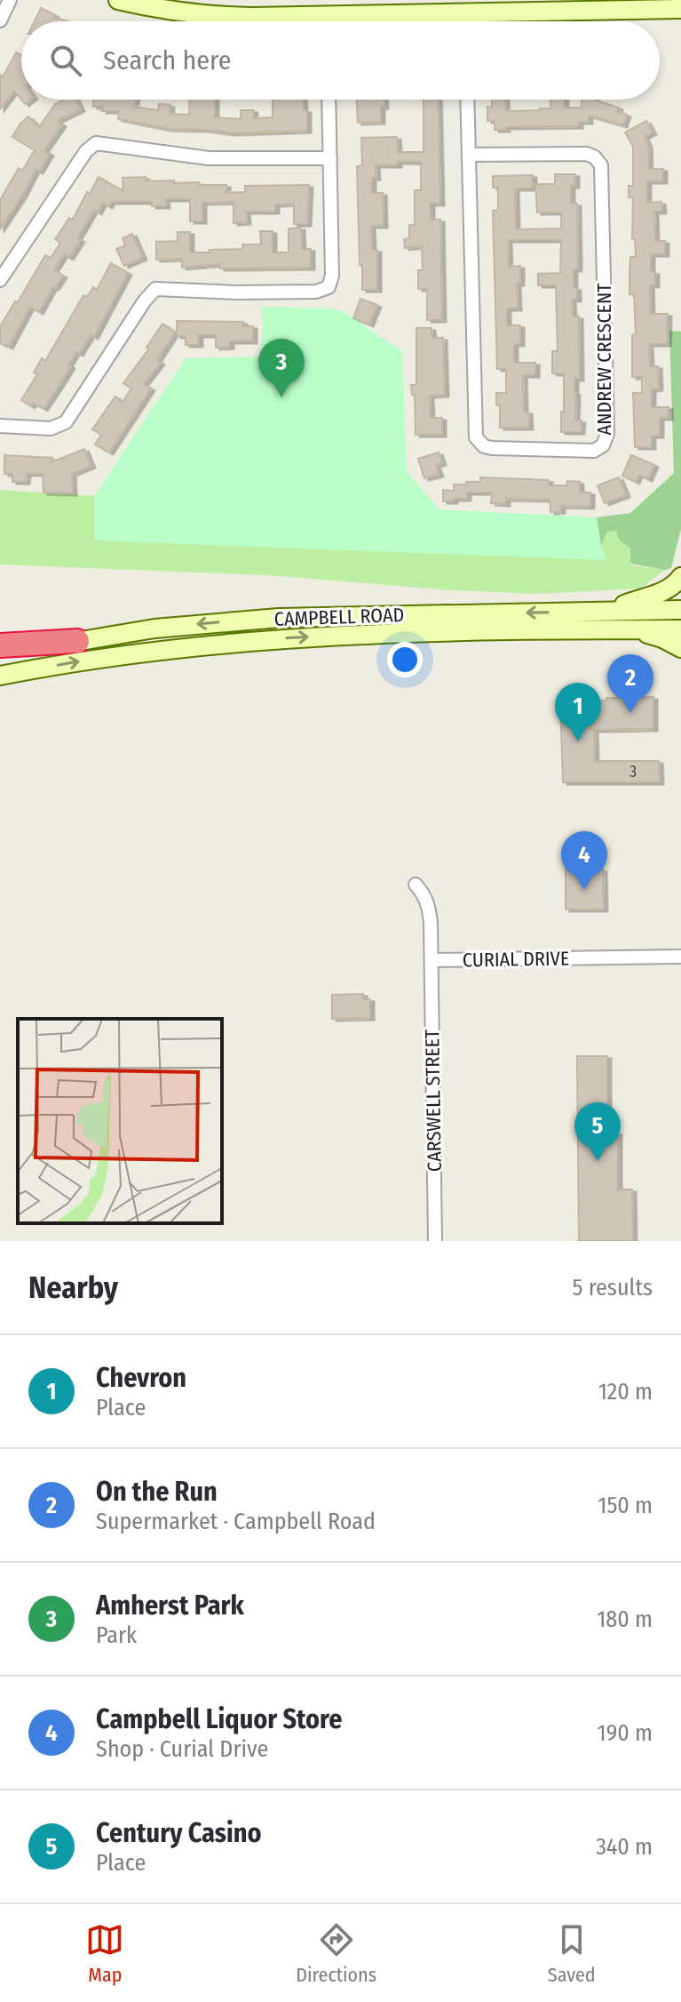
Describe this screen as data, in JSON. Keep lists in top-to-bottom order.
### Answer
{
  "streets": {
    "main road": ["CAMPBELL ROAD"],
    "street": ["ANDREW CRESCENT", "CURIAL DRIVE", "CARSWELL STREET"]
  },
  "crossings": [
    ["CURIAL DRIVE", "CARSWELL STREET"]
  ],
  "house_numbers": ["3"],
  "page": {
    "search": "Search here",
    "pins": [
      "3",
      "2",
      "1",
      "4",
      "5"
    ],
    "heading": ["Nearby", "5 results"],
    "list": [
      {
        "mark": "1",
        "name": "Chevron",
        "note": "Place",
        "value": "120 m"
      },
      {
        "mark": "2",
        "name": "On the Run",
        "note": "Supermarket · Campbell Road",
        "value": "150 m"
      },
      {
        "mark": "3",
        "name": "Amherst Park",
        "note": "Park",
        "value": "180 m"
      },
      {
        "mark": "4",
        "name": "Campbell Liquor Store",
        "note": "Shop · Curial Drive",
        "value": "190 m"
      },
      {
        "mark": "5",
        "name": "Century Casino",
        "note": "Place",
        "value": "340 m"
      }
    ],
    "nav": ["Map", "Directions", "Saved"]
  }
}
